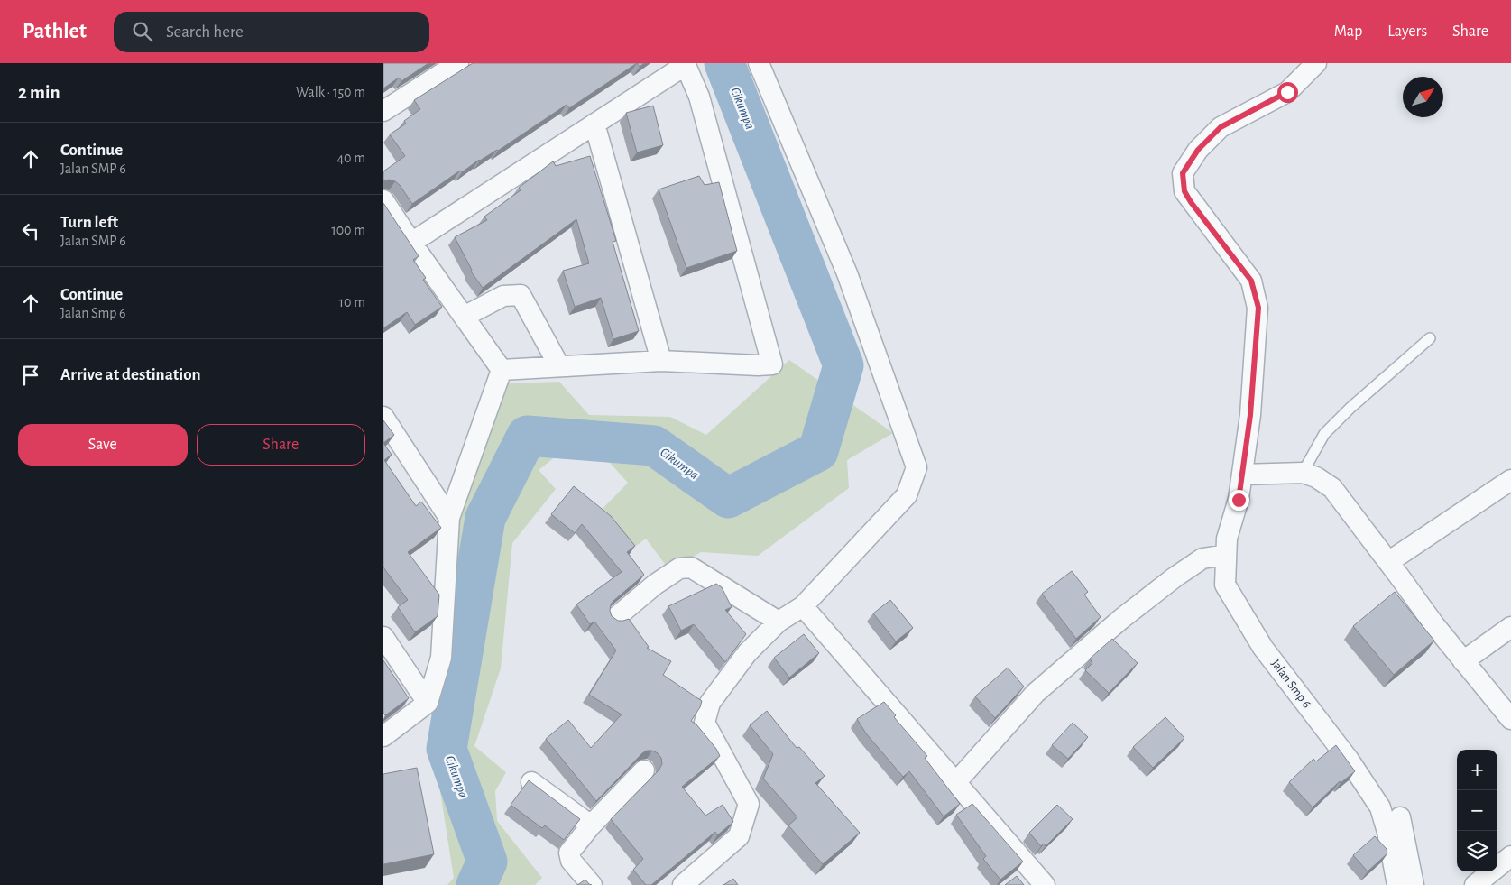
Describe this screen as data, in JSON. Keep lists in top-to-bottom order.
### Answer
{
  "streets": {
    "street": ["Jalan Smp 6"]
  },
  "water": ["Cikumpa"],
  "north": "top right",
  "page": {
    "header": "Pathlet",
    "search": "Search here",
    "nav": ["Map", "Layers", "Share"],
    "heading": ["2 min", "Walk · 150 m"],
    "list": [
      ["Continue", "Jalan SMP 6", "40 m"],
      ["Turn left", "Jalan SMP 6", "100 m"],
      ["Continue", "Jalan Smp 6", "10 m"],
      "Arrive at destination"
    ],
    "buttons": ["Save", "Share"],
    "map_buttons": ["+", "−"]
  }
}
